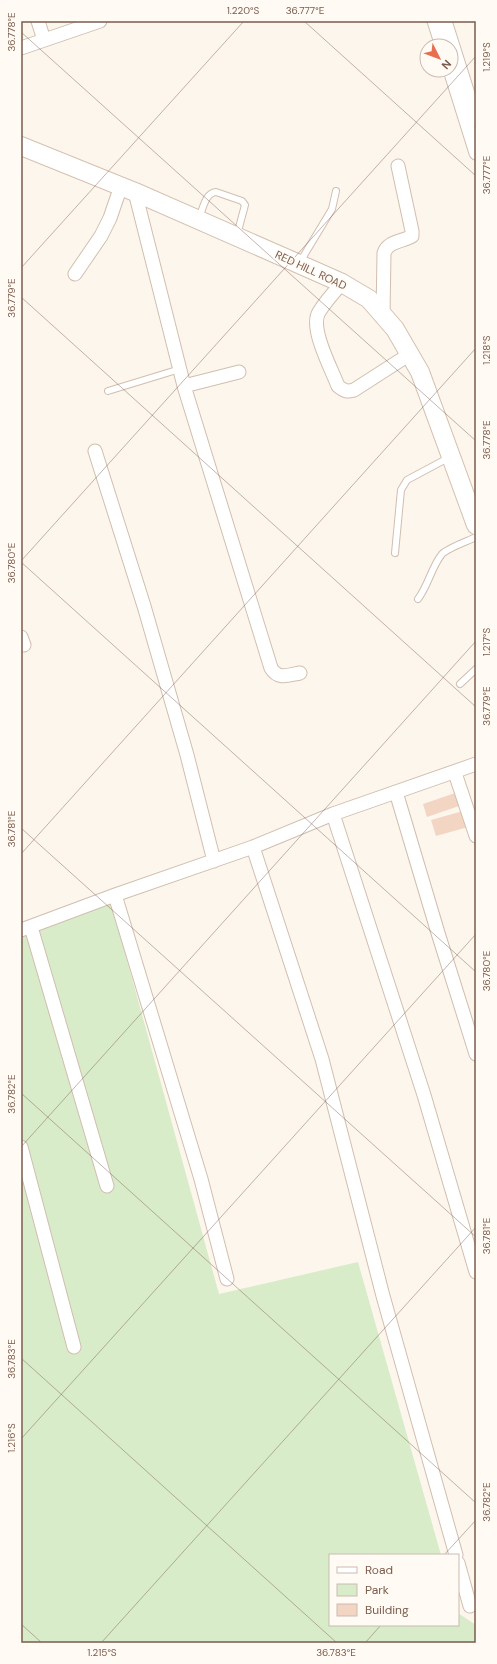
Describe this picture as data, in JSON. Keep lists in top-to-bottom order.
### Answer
{
  "streets": {
    "street": ["RED HILL ROAD"]
  },
  "legend": ["Road", "Park", "Building"],
  "north": "bottom right",
  "coordinates": [
    "1.220°S",
    "36.777°E",
    "36.778°E",
    "1.219°S",
    "36.779°E",
    "1.218°S",
    "36.780°E",
    "1.217°S",
    "36.781°E",
    "36.782°E",
    "36.783°E",
    "1.216°S",
    "1.215°S"
  ]
}
